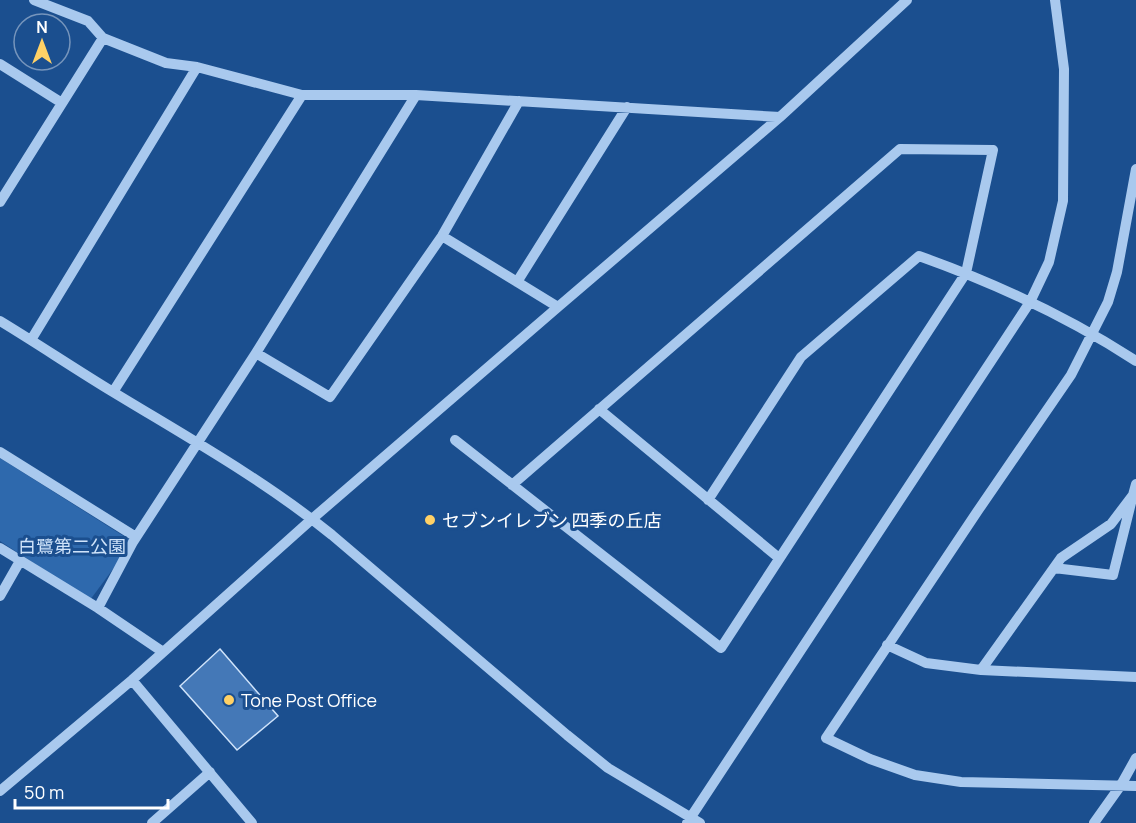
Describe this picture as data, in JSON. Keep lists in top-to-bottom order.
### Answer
{
  "parks": ["白鷺第二公園"],
  "places": ["セブンイレブン 四季の丘店", "Tone Post Office"],
  "scale_bar": "50 m",
  "north": "top"
}
